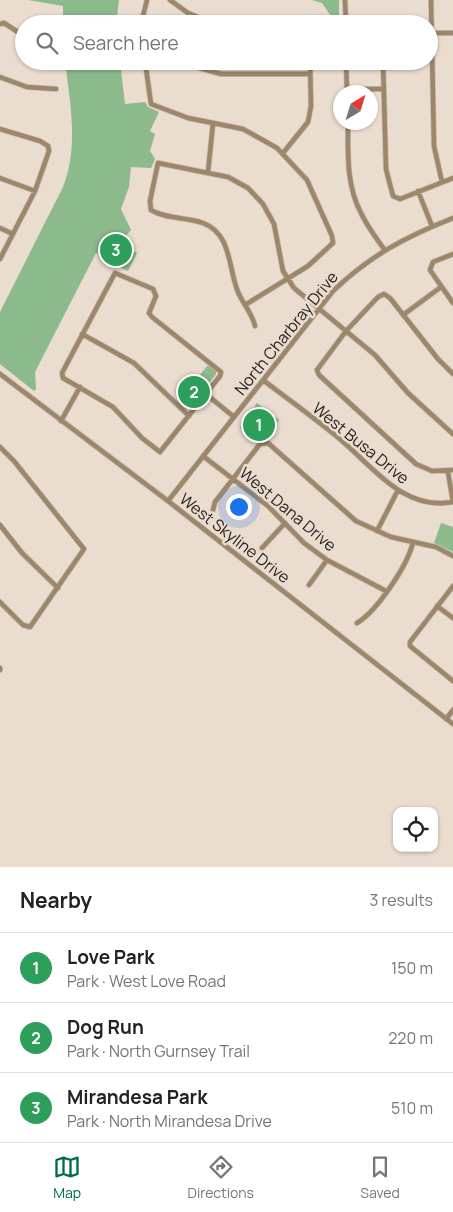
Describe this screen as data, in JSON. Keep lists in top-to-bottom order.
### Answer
{
  "streets": {
    "street": [
      "North Charbray Drive",
      "West Busa Drive",
      "West Dana Drive",
      "West Skyline Drive"
    ]
  },
  "crossings": [
    ["North Charbray Drive", "West Busa Drive"],
    ["North Charbray Drive", "West Dana Drive"],
    ["North Charbray Drive", "West Skyline Drive"]
  ],
  "north": "top right",
  "page": {
    "search": "Search here",
    "pins": ["3", "2", "1"],
    "heading": ["Nearby", "3 results"],
    "list": [
      {
        "mark": "1",
        "name": "Love Park",
        "note": "Park · West Love Road",
        "value": "150 m"
      },
      {
        "mark": "2",
        "name": "Dog Run",
        "note": "Park · North Gurnsey Trail",
        "value": "220 m"
      },
      {
        "mark": "3",
        "name": "Mirandesa Park",
        "note": "Park · North Mirandesa Drive",
        "value": "510 m"
      }
    ],
    "nav": ["Map", "Directions", "Saved"]
  }
}
